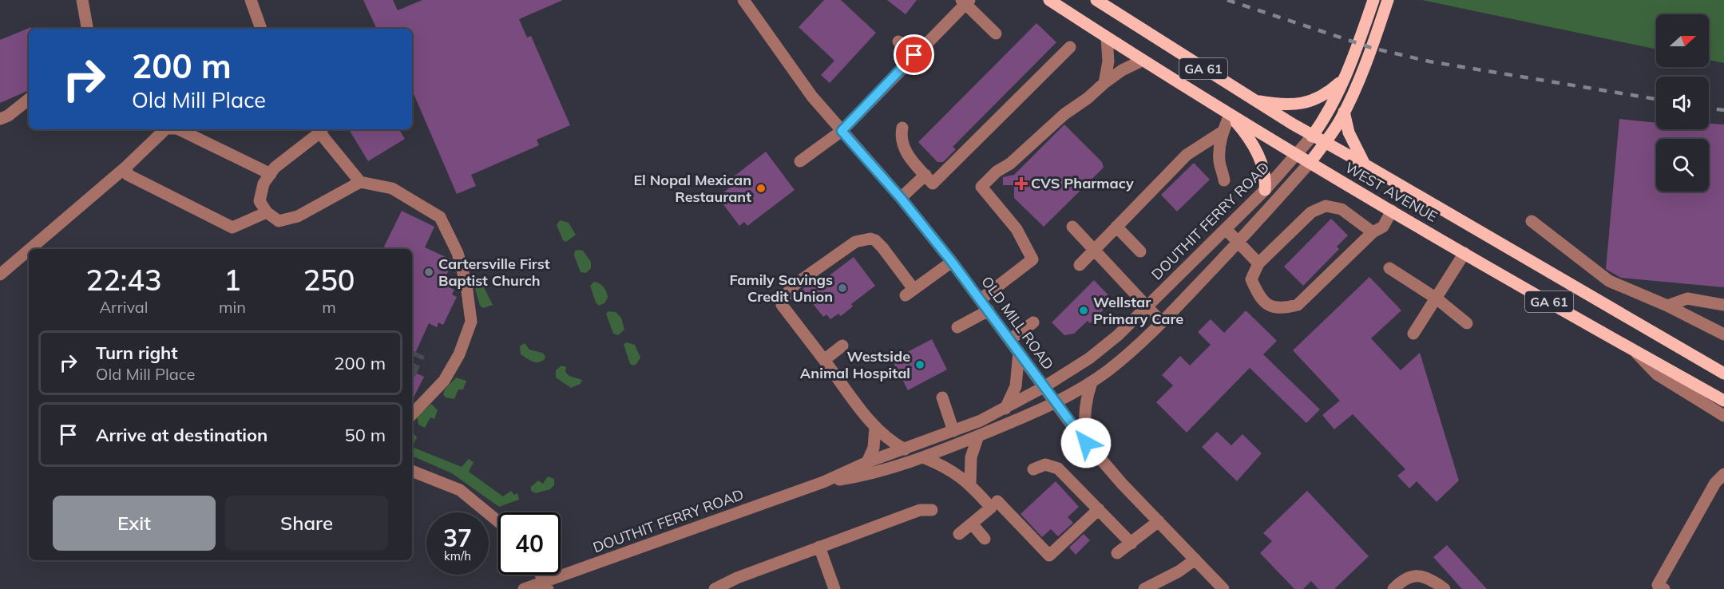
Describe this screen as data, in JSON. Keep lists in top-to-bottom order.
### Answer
{
  "streets": {
    "main road": ["GA 61", "WEST AVENUE"],
    "street": ["DOUTHIT FERRY ROAD", "OLD MILL ROAD"]
  },
  "crossings": [
    ["WEST AVENUE", "DOUTHIT FERRY ROAD"],
    ["DOUTHIT FERRY ROAD", "OLD MILL ROAD"]
  ],
  "places": {
    "health": ["CVS Pharmacy"],
    "other": [
      "El Nopal Mexican Restaurant",
      "Cartersville First Baptist Church",
      "Family Savings Credit Union",
      "Wellstar Primary Care",
      "Westside Animal Hospital"
    ]
  },
  "north": "right",
  "page": {
    "turn": ["200 m", "Old Mill Place"],
    "eta": [
      "22:43",
      "Arrival",
      "1",
      "min",
      "250",
      "m"
    ],
    "list": [
      {
        "name": "Turn right",
        "note": "Old Mill Place",
        "value": "200 m"
      },
      {
        "name": "Arrive at destination",
        "value": "50 m"
      }
    ],
    "buttons": ["Exit", "Share"],
    "speed": "37 km/h",
    "limit": "40"
  }
}
